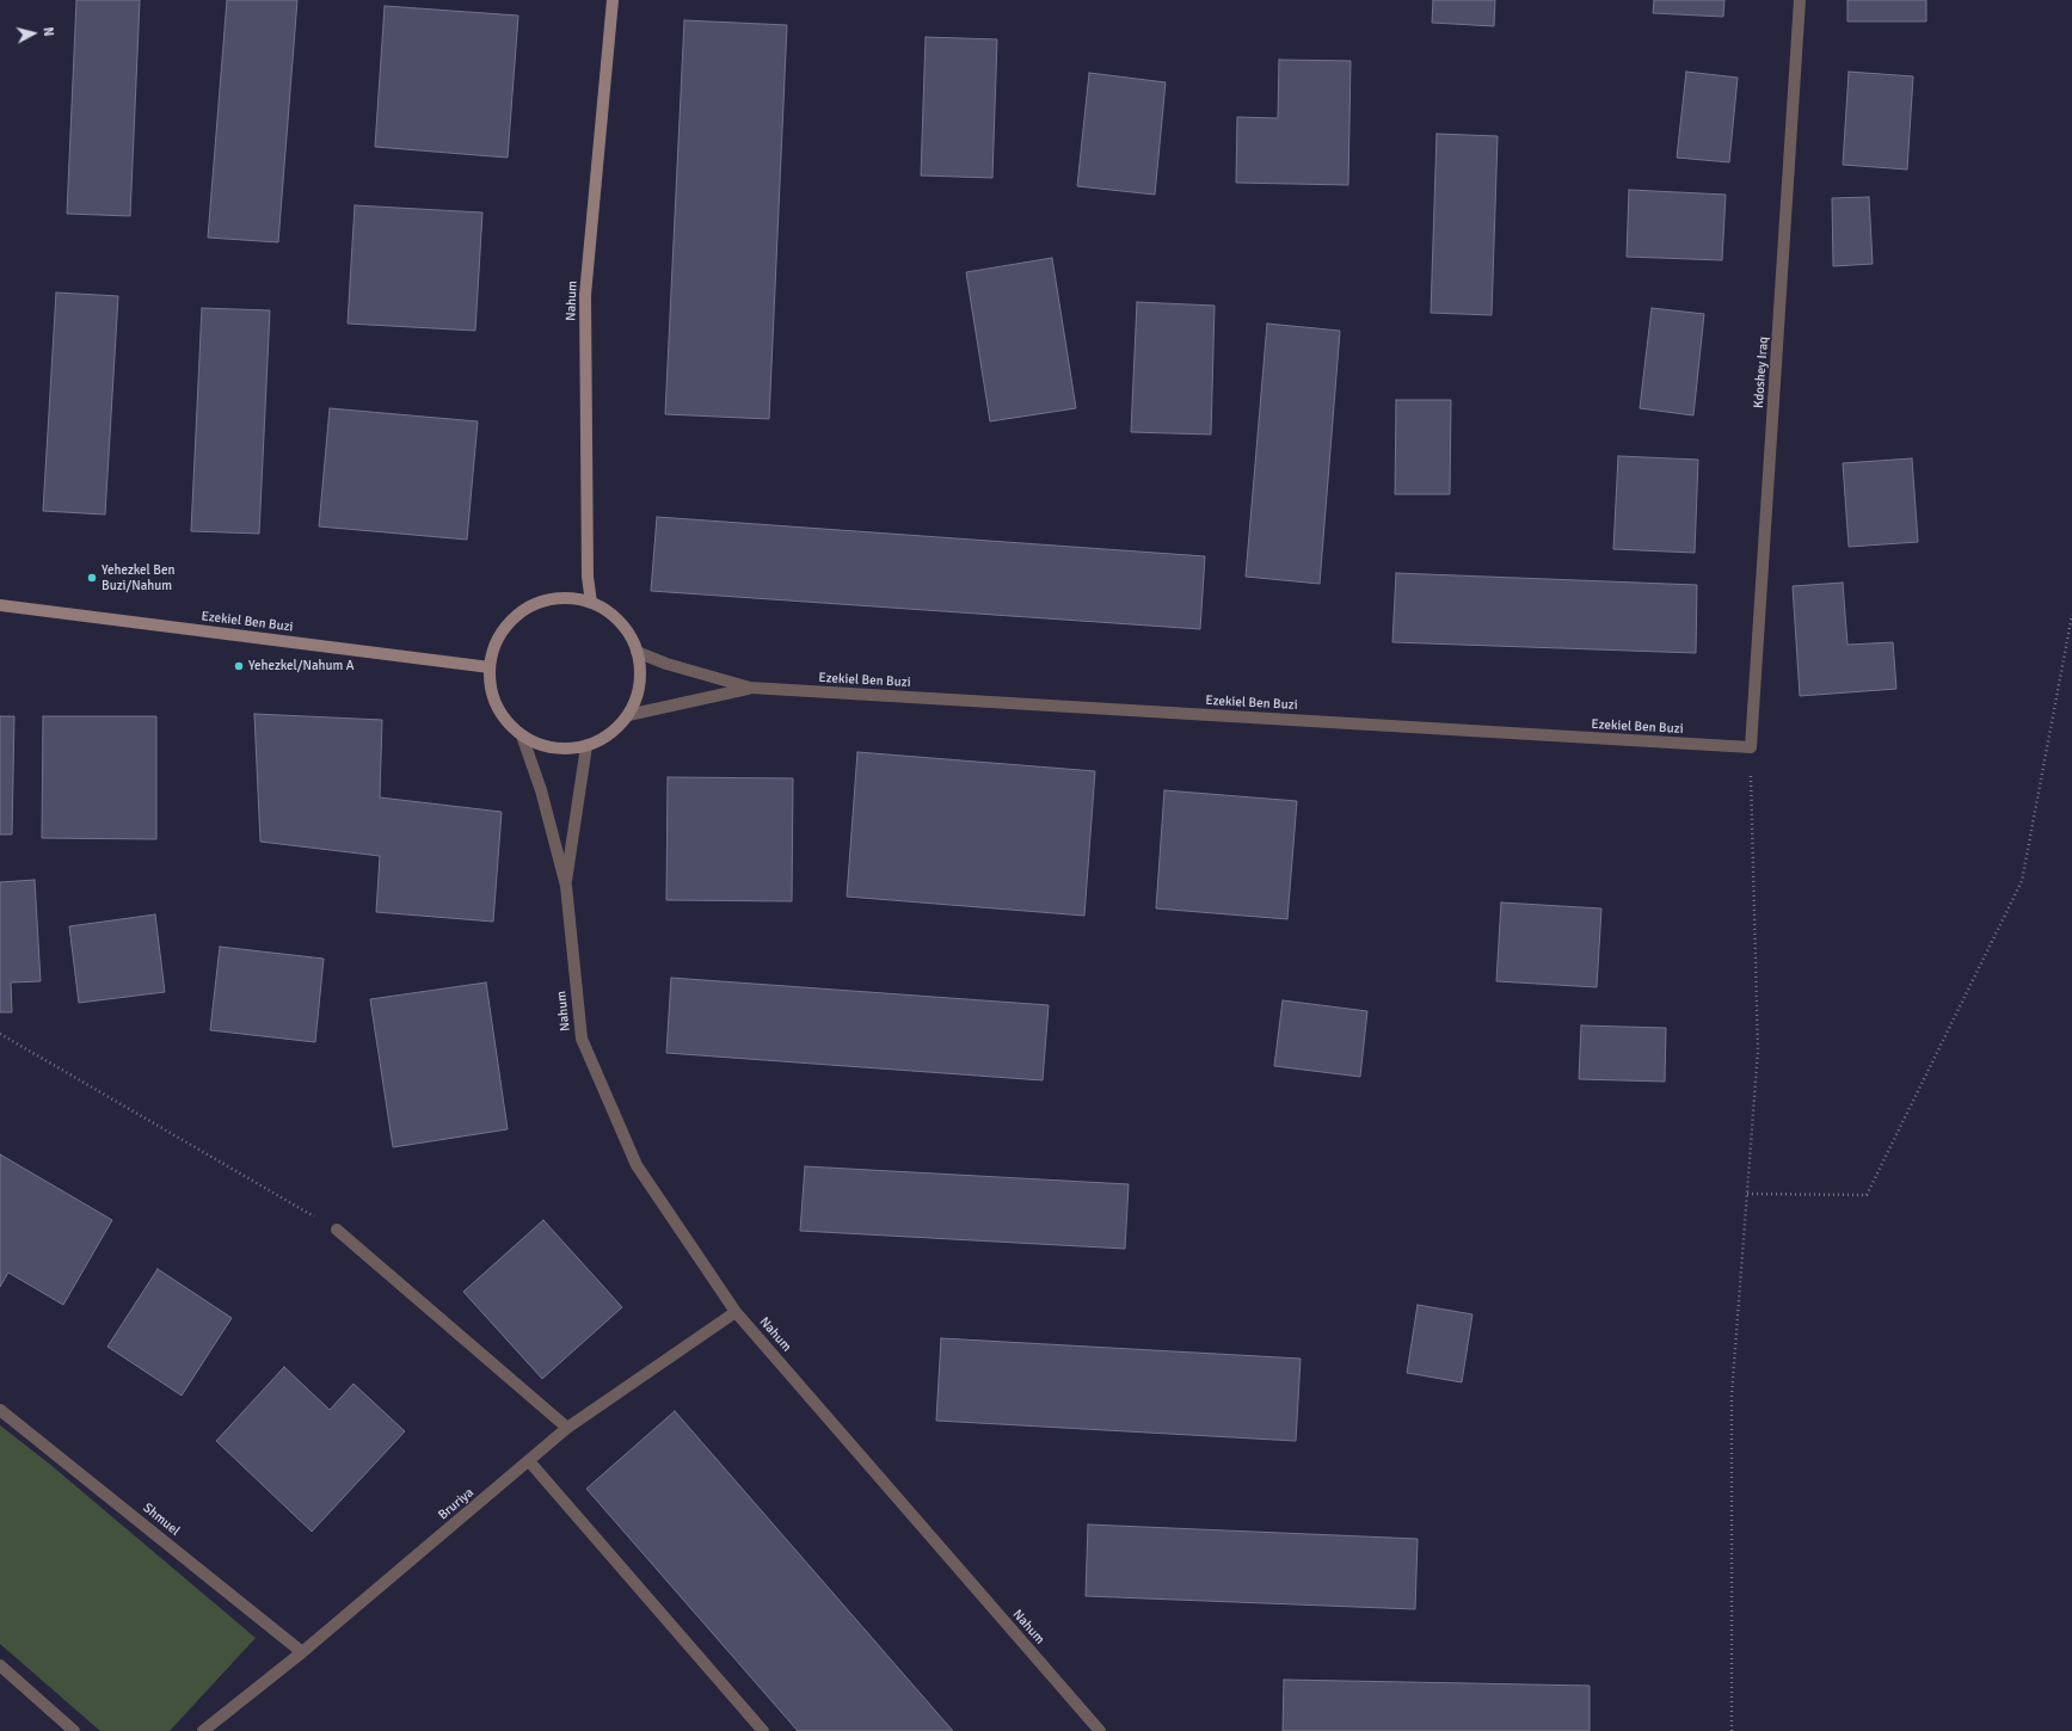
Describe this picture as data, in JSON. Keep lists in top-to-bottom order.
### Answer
{
  "streets": {
    "street": [
      "Nahum",
      "Kdoshey Iraq",
      "Ezekiel Ben Buzi",
      "Bruriya",
      "Shmuel"
    ]
  },
  "crossings": [
    ["Nahum", "Ezekiel Ben Buzi"],
    ["Nahum", "Bruriya"],
    ["Kdoshey Iraq", "Ezekiel Ben Buzi"],
    ["Bruriya", "Shmuel"]
  ],
  "places": ["Yehezkel Ben Buzi/Nahum", "Yehezkel/Nahum A"],
  "north": "right"
}
